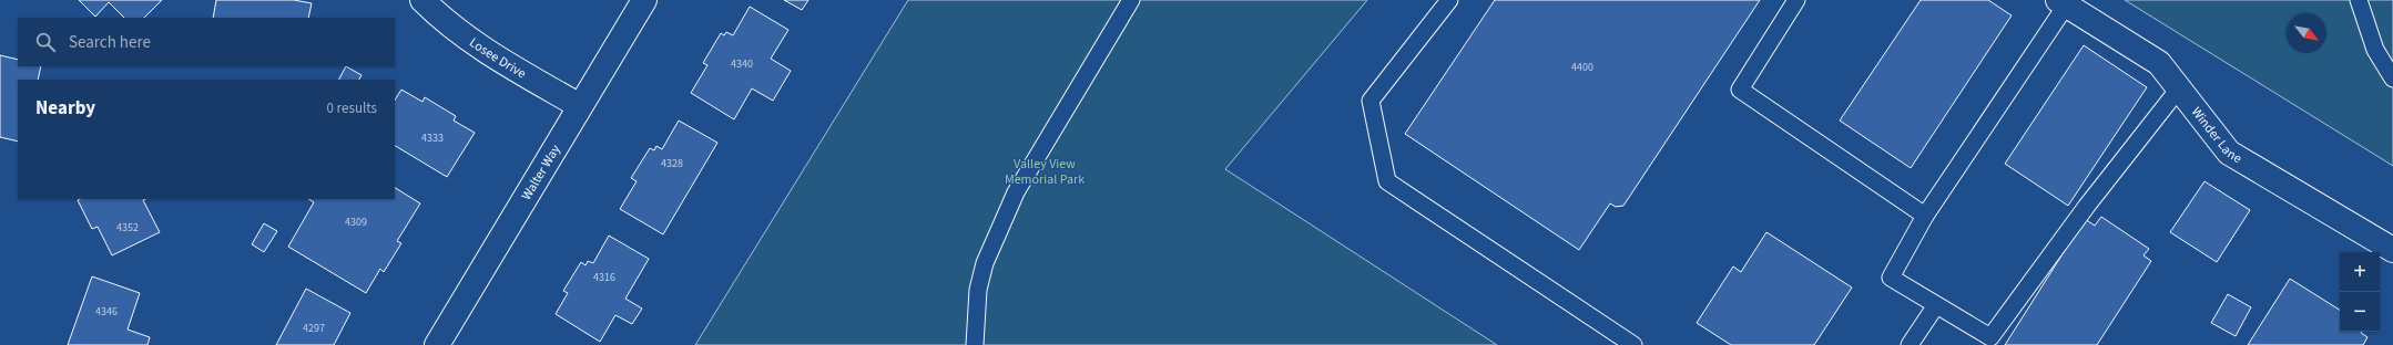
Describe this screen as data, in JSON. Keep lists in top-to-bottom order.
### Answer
{
  "streets": {
    "street": ["Losee Drive", "Winder Lane", "Walter Way"]
  },
  "crossings": [
    ["Losee Drive", "Walter Way"]
  ],
  "parks": ["Valley View Memorial Park"],
  "house_numbers": [
    "4340",
    "4400",
    "4333",
    "4328",
    "4309",
    "4352",
    "4316",
    "4346",
    "4297"
  ],
  "north": "bottom right",
  "page": {
    "search": "Search here",
    "heading": ["Nearby", "0 results"],
    "map_buttons": ["+", "−"]
  }
}
